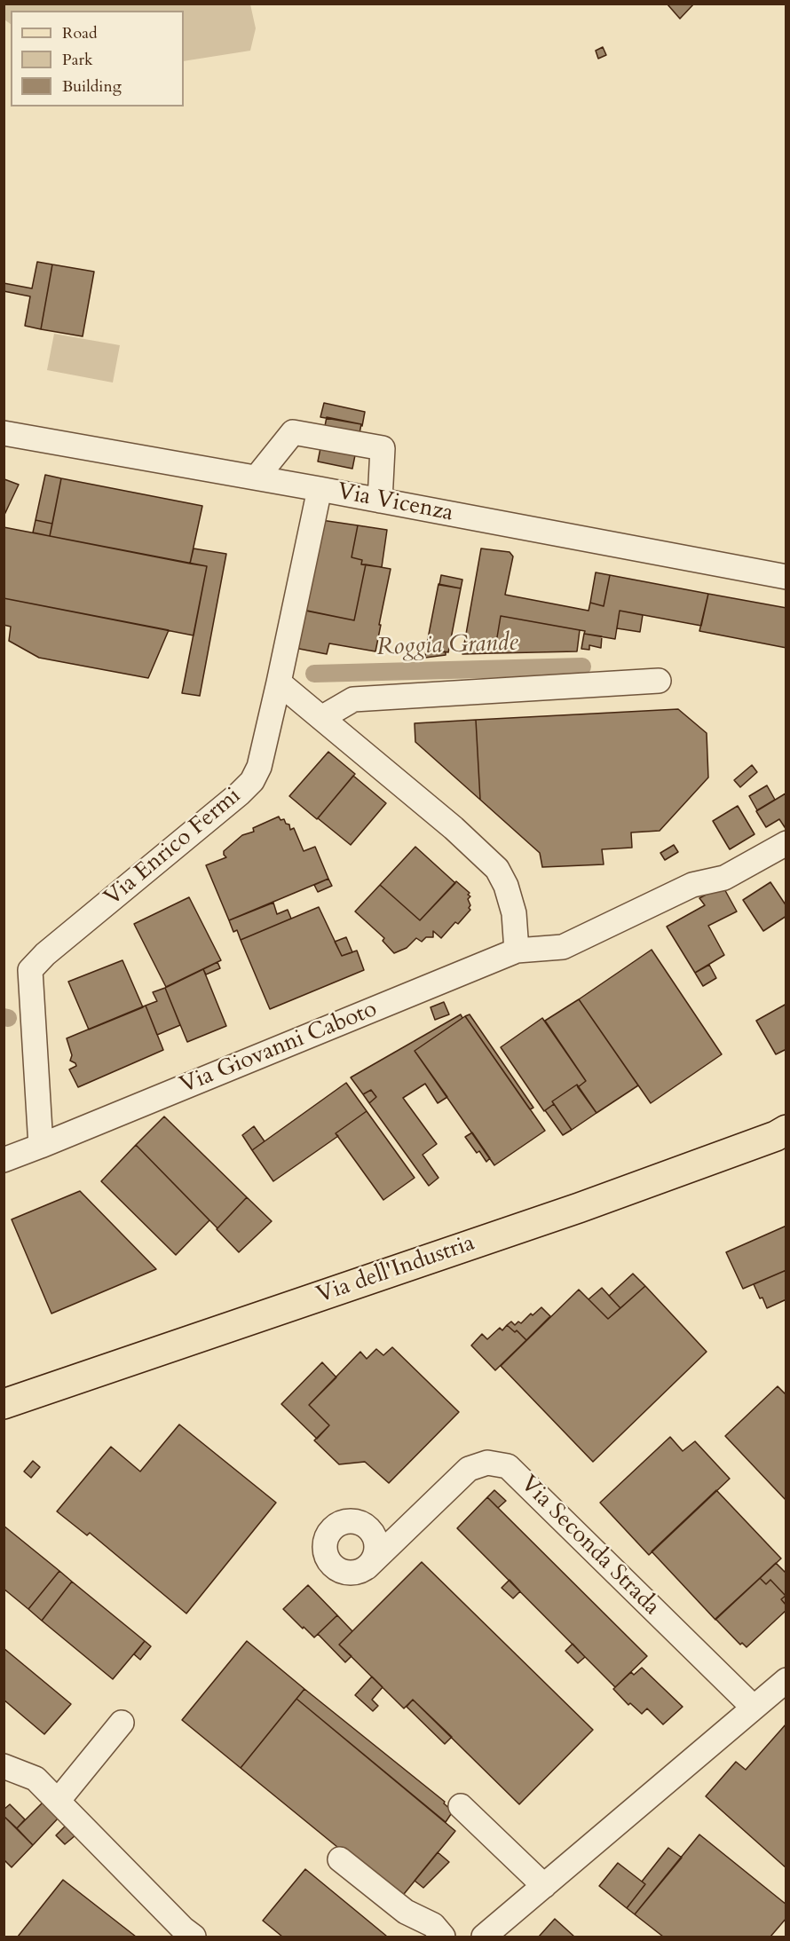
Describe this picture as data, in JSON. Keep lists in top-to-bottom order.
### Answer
{
  "streets": {
    "main road": ["Via dell'Industria"],
    "street": [
      "Via Vicenza",
      "Via Enrico Fermi",
      "Via Giovanni Caboto",
      "Via Seconda Strada"
    ]
  },
  "crossings": [
    ["Via Vicenza", "Via Enrico Fermi"],
    ["Via Enrico Fermi", "Via Giovanni Caboto"]
  ],
  "water": ["Roggia Grande"],
  "legend": ["Road", "Park", "Building"]
}
